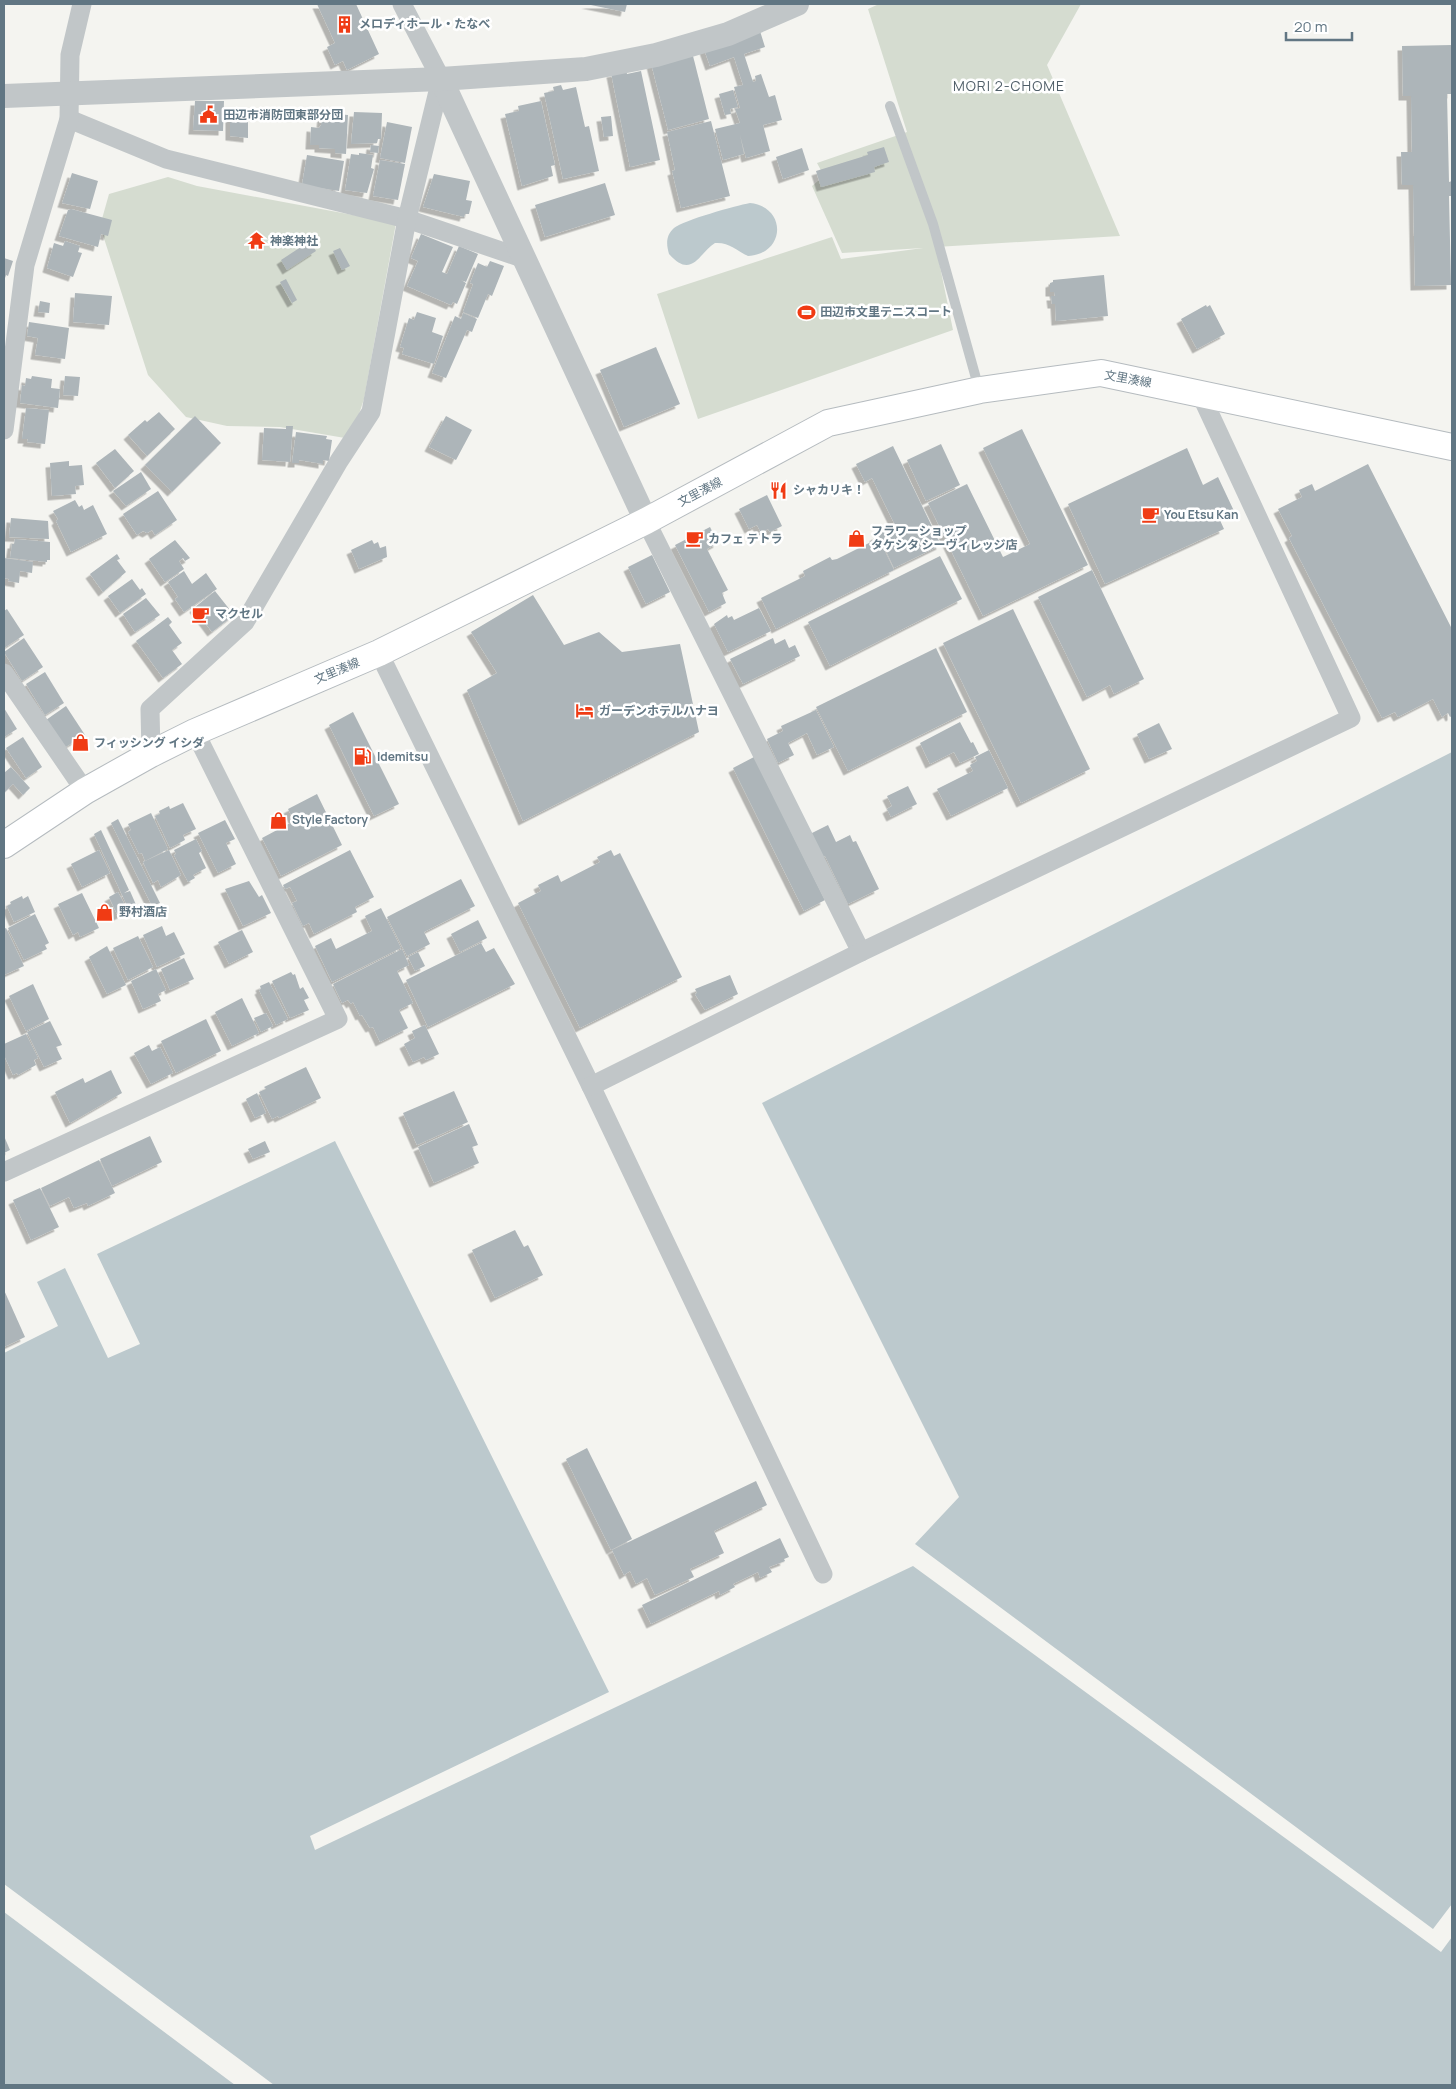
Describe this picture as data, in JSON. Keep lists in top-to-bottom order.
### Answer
{
  "streets": {
    "main road": ["文里湊線"]
  },
  "districts": ["MORI 2-CHOME"],
  "places": {
    "building": ["メロディホール・たなべ"],
    "public building": ["田辺市消防団東部分団"],
    "temple": ["神楽神社"],
    "sports": ["田辺市文里テニスコート"],
    "restaurant": ["シャカリキ！"],
    "cafe": ["You Etsu Kan", "カフェ テトラ", "マクセル"],
    "shop": [
      "フラワーショップ タケシタ シーヴィレッジ店",
      "フィッシング イシダ",
      "Style Factory",
      "野村酒店"
    ],
    "hotel": ["ガーデンホテルハナヨ"],
    "fuel station": ["Idemitsu"]
  },
  "scale_bar": "20 m"
}
